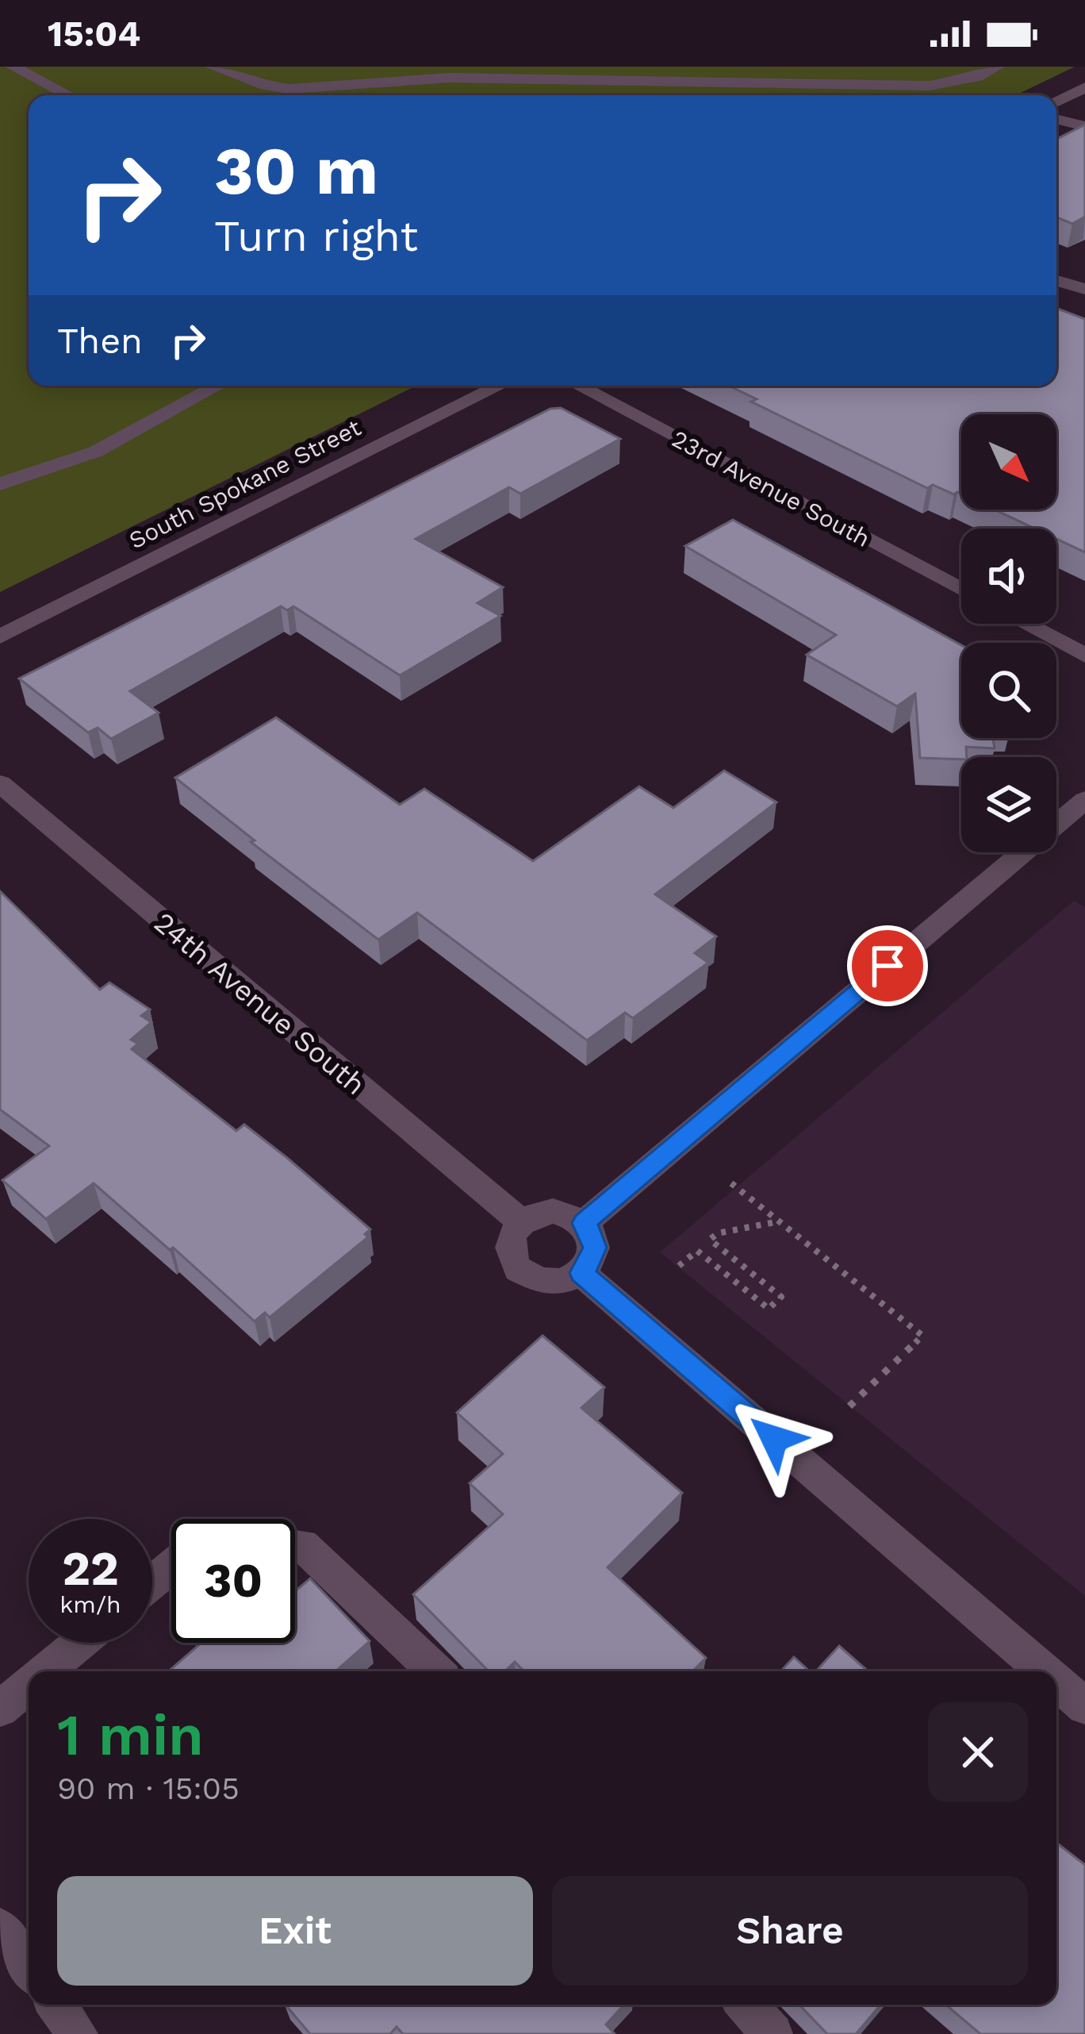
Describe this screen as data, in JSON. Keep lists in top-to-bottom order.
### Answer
{
  "streets": {
    "street": ["South Spokane Street", "23rd Avenue South", "24th Avenue South"]
  },
  "north": "bottom right",
  "page": {
    "status": "15:04",
    "turn": ["30 m", "Turn right"],
    "then": "Then",
    "speed": "22 km/h",
    "limit": "30",
    "heading": ["1 min", "90 m · 15:05"],
    "buttons": ["Exit", "Share"]
  }
}
